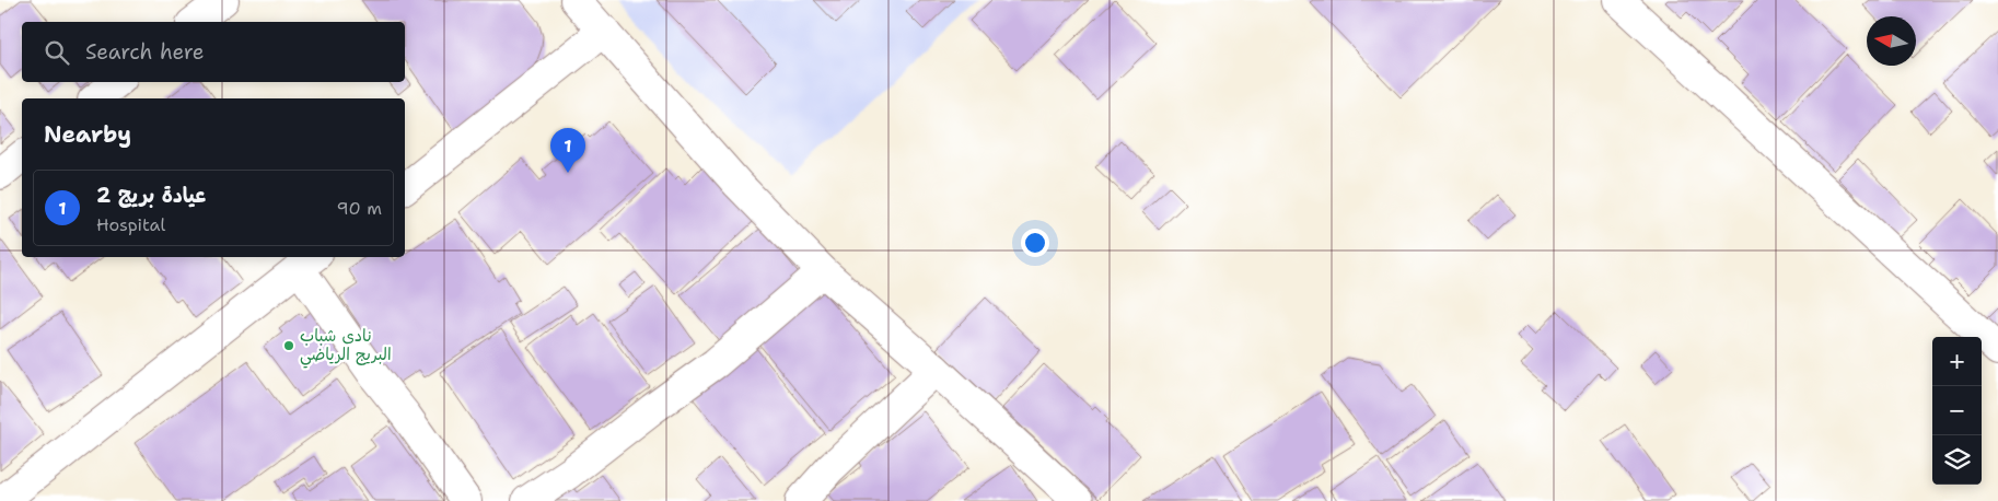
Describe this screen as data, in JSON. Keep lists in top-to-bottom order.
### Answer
{
  "places": ["نادي شباب البريج الرياضي"],
  "north": "left",
  "page": {
    "search": "Search here",
    "heading": "Nearby",
    "pins": "1",
    "list": [
      {
        "mark": "1",
        "name": "عيادة بريج 2",
        "note": "Hospital",
        "value": "90 m"
      }
    ],
    "map_buttons": ["+", "−"]
  }
}
